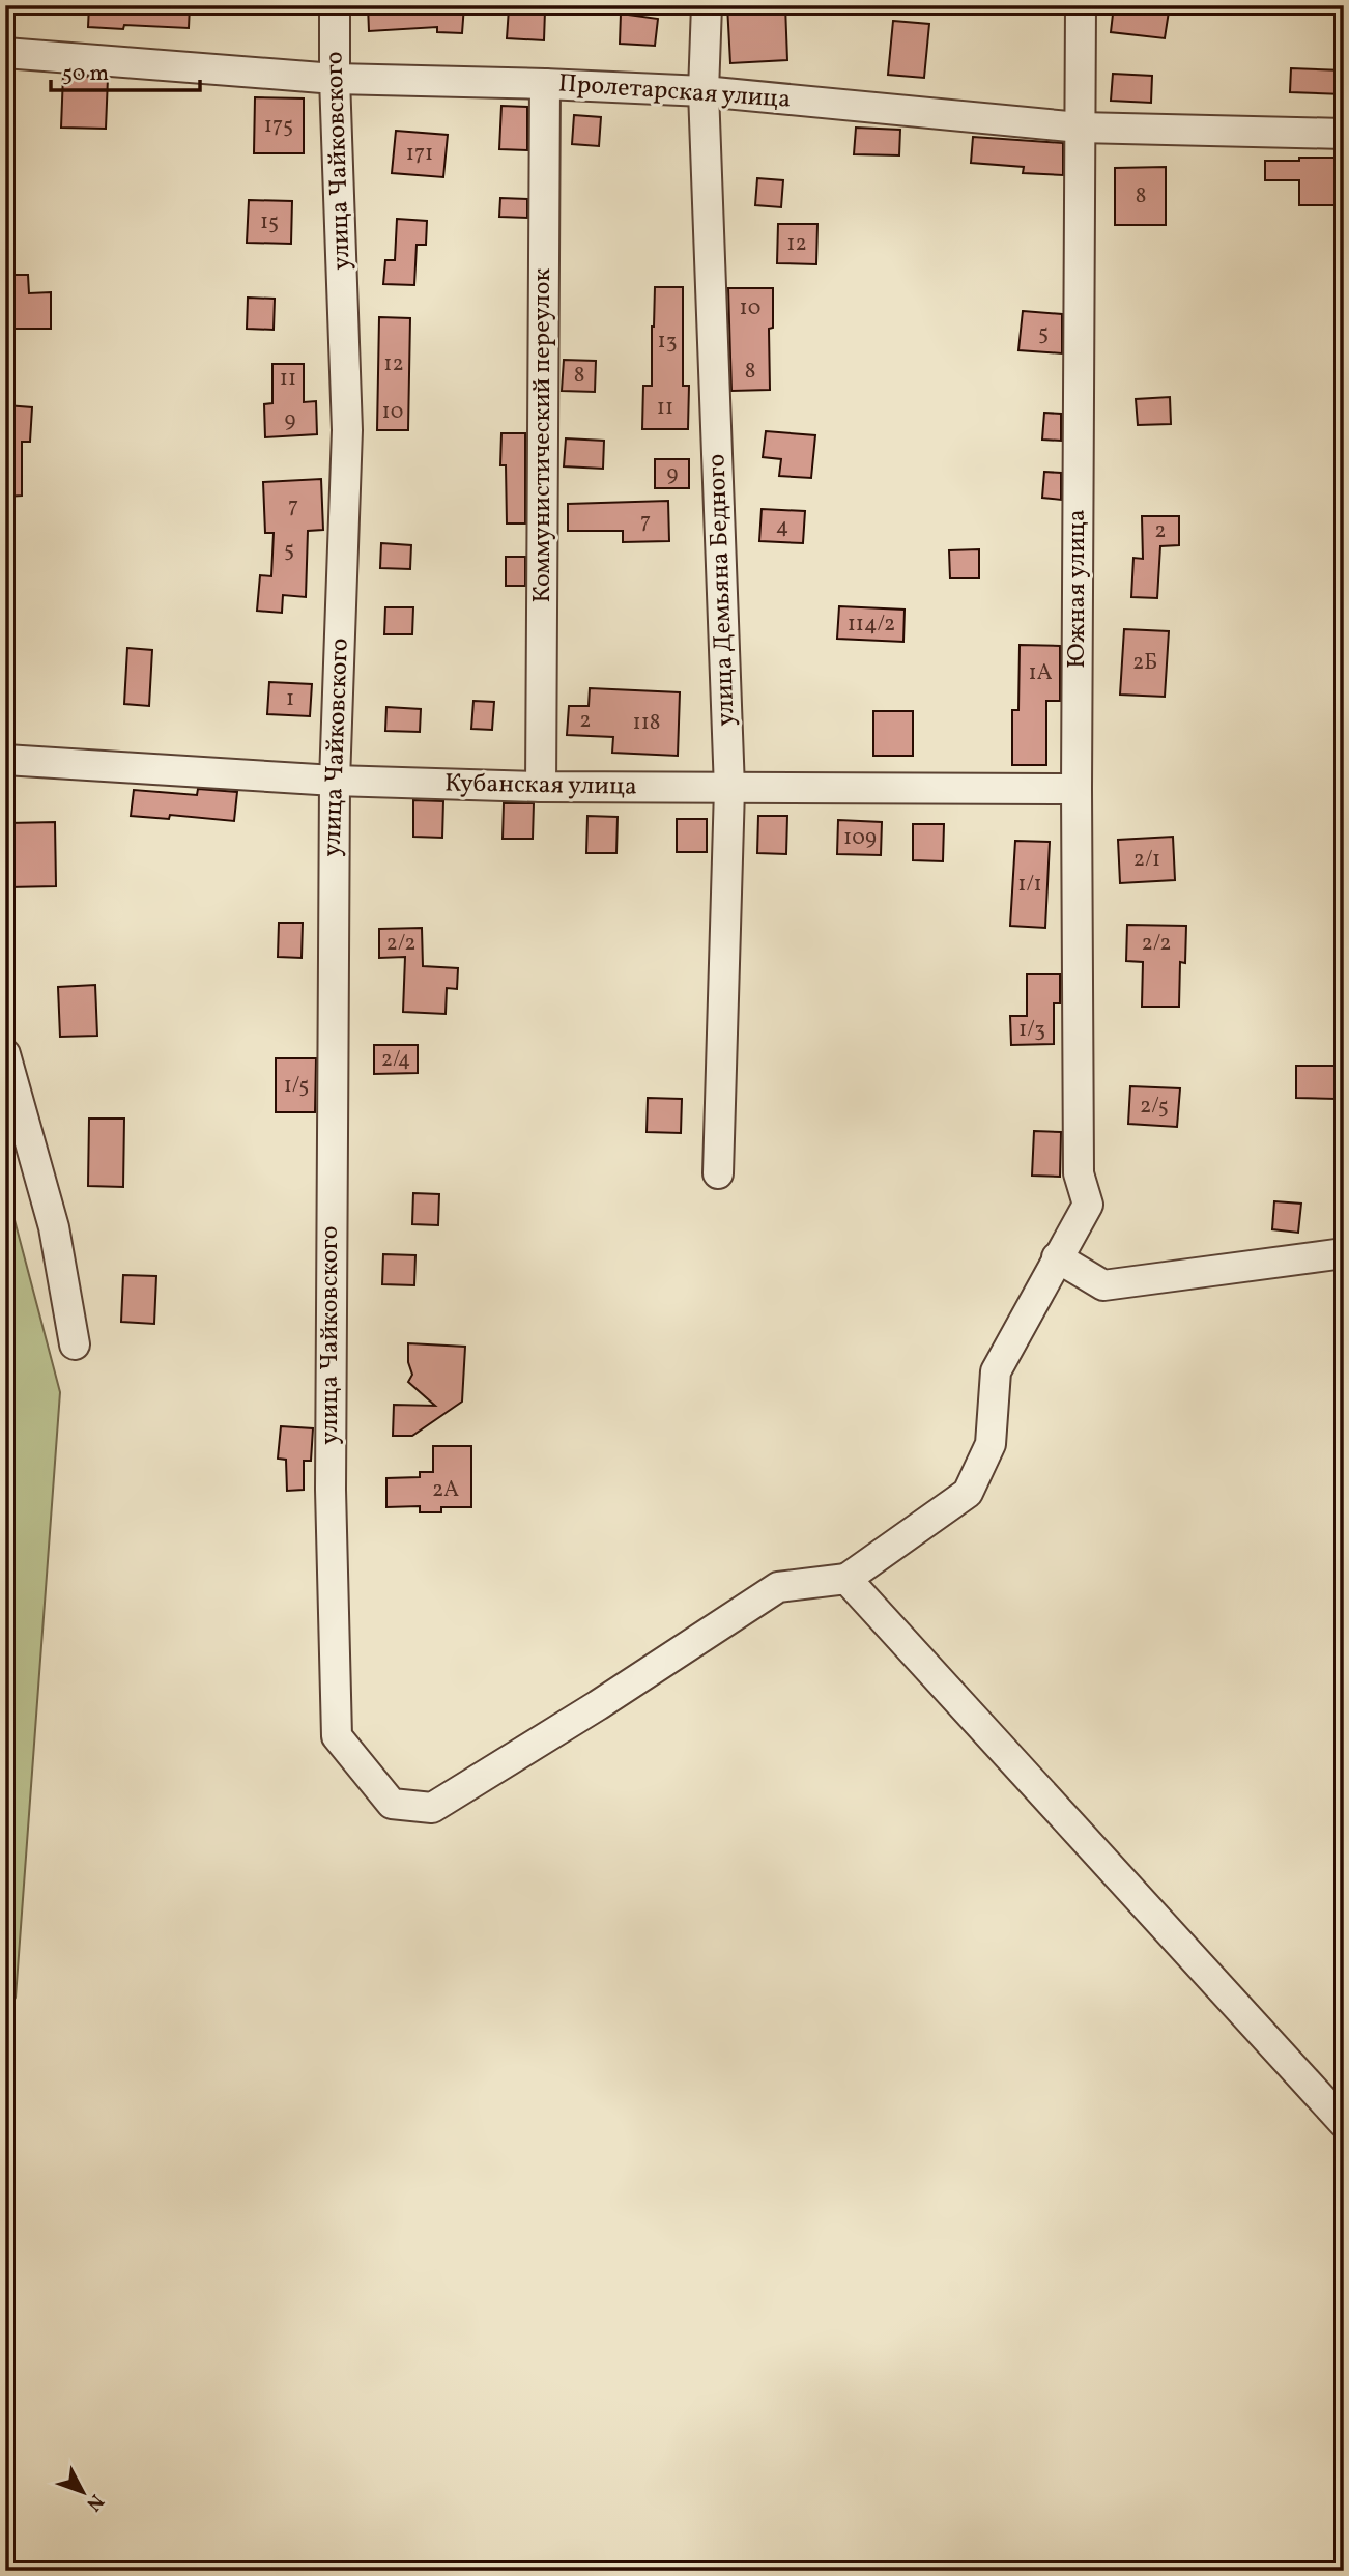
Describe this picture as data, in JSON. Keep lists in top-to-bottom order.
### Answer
{
  "streets": {
    "street": [
      "Пролетарская улица",
      "улица Чайковского",
      "Коммунистический переулок",
      "Южная улица",
      "улица Демьяна Бедного",
      "Кубанская улица"
    ]
  },
  "crossings": [
    ["Пролетарская улица", "улица Чайковского"],
    ["Пролетарская улица", "Коммунистический переулок"],
    ["Пролетарская улица", "Южная улица"],
    ["Пролетарская улица", "улица Демьяна Бедного"],
    ["улица Чайковского", "Южная улица"],
    ["улица Чайковского", "Кубанская улица"],
    ["Коммунистический переулок", "Кубанская улица"],
    ["Южная улица", "Кубанская улица"],
    ["улица Демьяна Бедного", "Кубанская улица"]
  ],
  "house_numbers": [
    "175",
    "171",
    "8",
    "15",
    "12",
    "10",
    "5",
    "13",
    "12",
    "8",
    "8",
    "11",
    "11",
    "10",
    "9",
    "9",
    "7",
    "7",
    "4",
    "2",
    "5",
    "114/2",
    "2Б",
    "1А",
    "1",
    "2",
    "118",
    "109",
    "2/1",
    "1/1",
    "2/2",
    "2/2",
    "1/3",
    "2/4",
    "1/5",
    "2/5",
    "2А"
  ],
  "scale_bar": "50 m",
  "north": "bottom right"
}
